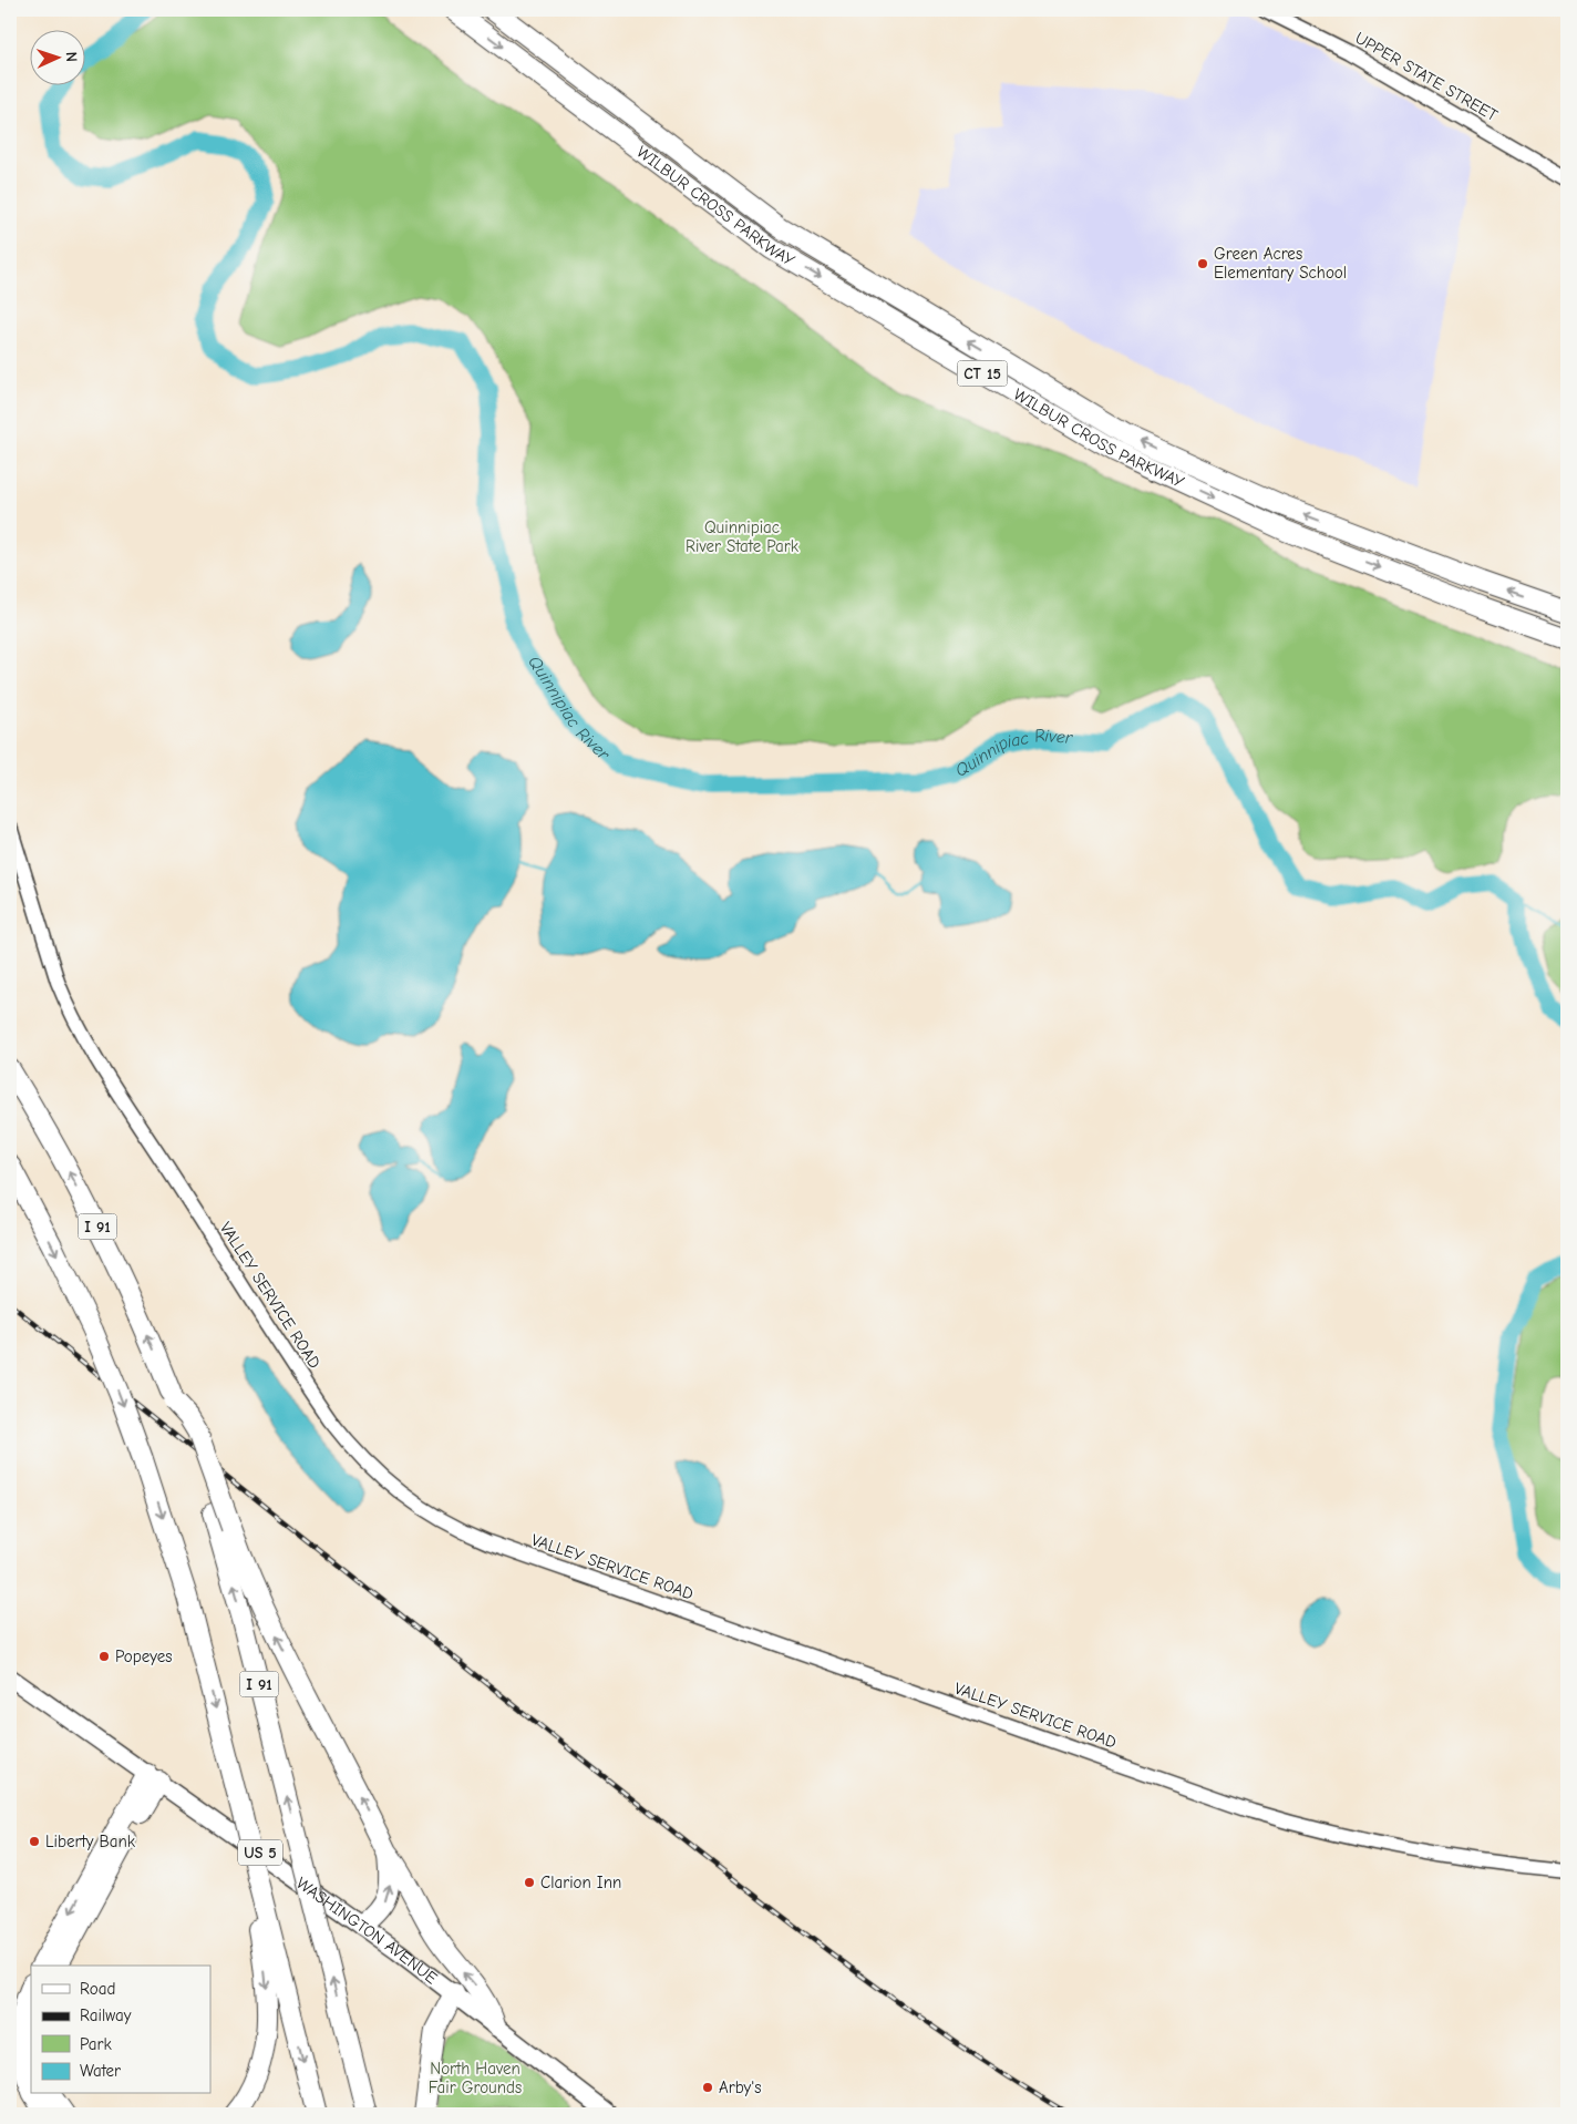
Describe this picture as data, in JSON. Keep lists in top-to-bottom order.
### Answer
{
  "streets": {
    "highway": ["WILBUR CROSS PARKWAY", "CT 15", "I 91"],
    "main road": ["US 5", "WASHINGTON AVENUE"],
    "street": ["UPPER STATE STREET", "VALLEY SERVICE ROAD"]
  },
  "water": ["Quinnipiac River"],
  "parks": ["Quinnipiac River State Park", "North Haven Fair Grounds"],
  "places": [
    "Green Acres Elementary School",
    "Popeyes",
    "Liberty Bank",
    "Clarion Inn",
    "Arby's"
  ],
  "legend": [
    "Road",
    "Railway",
    "Park",
    "Water"
  ],
  "north": "right"
}
